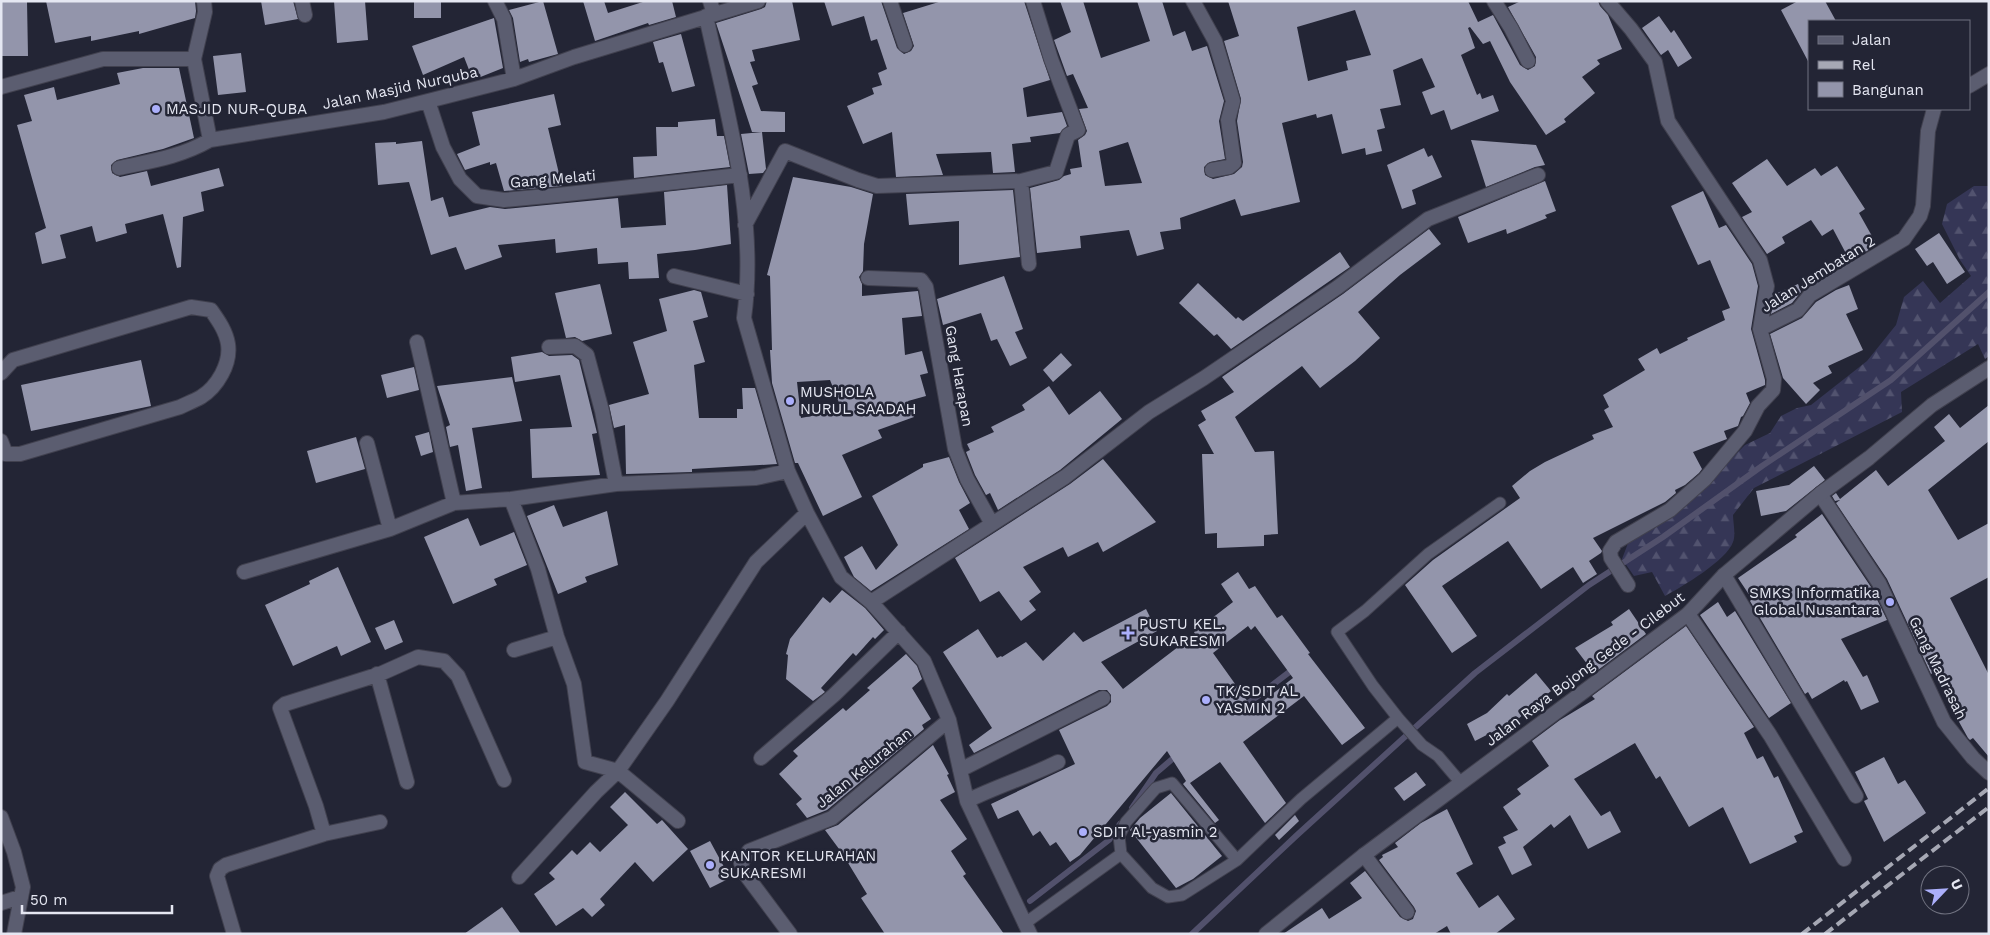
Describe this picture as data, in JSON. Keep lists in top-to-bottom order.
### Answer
{
  "streets": {
    "street": [
      "Jalan Masjid Nurquba",
      "Gang Melati",
      "Jalan Jembatan 2",
      "Gang Harapan",
      "Gang Madrasah",
      "Jalan Raya Bojong Gede - Cilebut",
      "Jalan Kelurahan"
    ]
  },
  "crossings": [
    ["Jalan Masjid Nurquba", "Gang Melati"],
    ["Gang Madrasah", "Jalan Raya Bojong Gede - Cilebut"]
  ],
  "places": {
    "other": [
      "MASJID NUR-QUBA",
      "MUSHOLA NURUL SAADAH",
      "SMKS Informatika Global Nusantara",
      "TK/SDIT AL YASMIN 2",
      "SDIT Al-yasmin 2",
      "KANTOR KELURAHAN SUKARESMI"
    ],
    "health": ["PUSTU KEL. SUKARESMI"]
  },
  "legend": ["Jalan", "Rel", "Bangunan"],
  "scale_bar": "50 m",
  "north": "top right"
}
